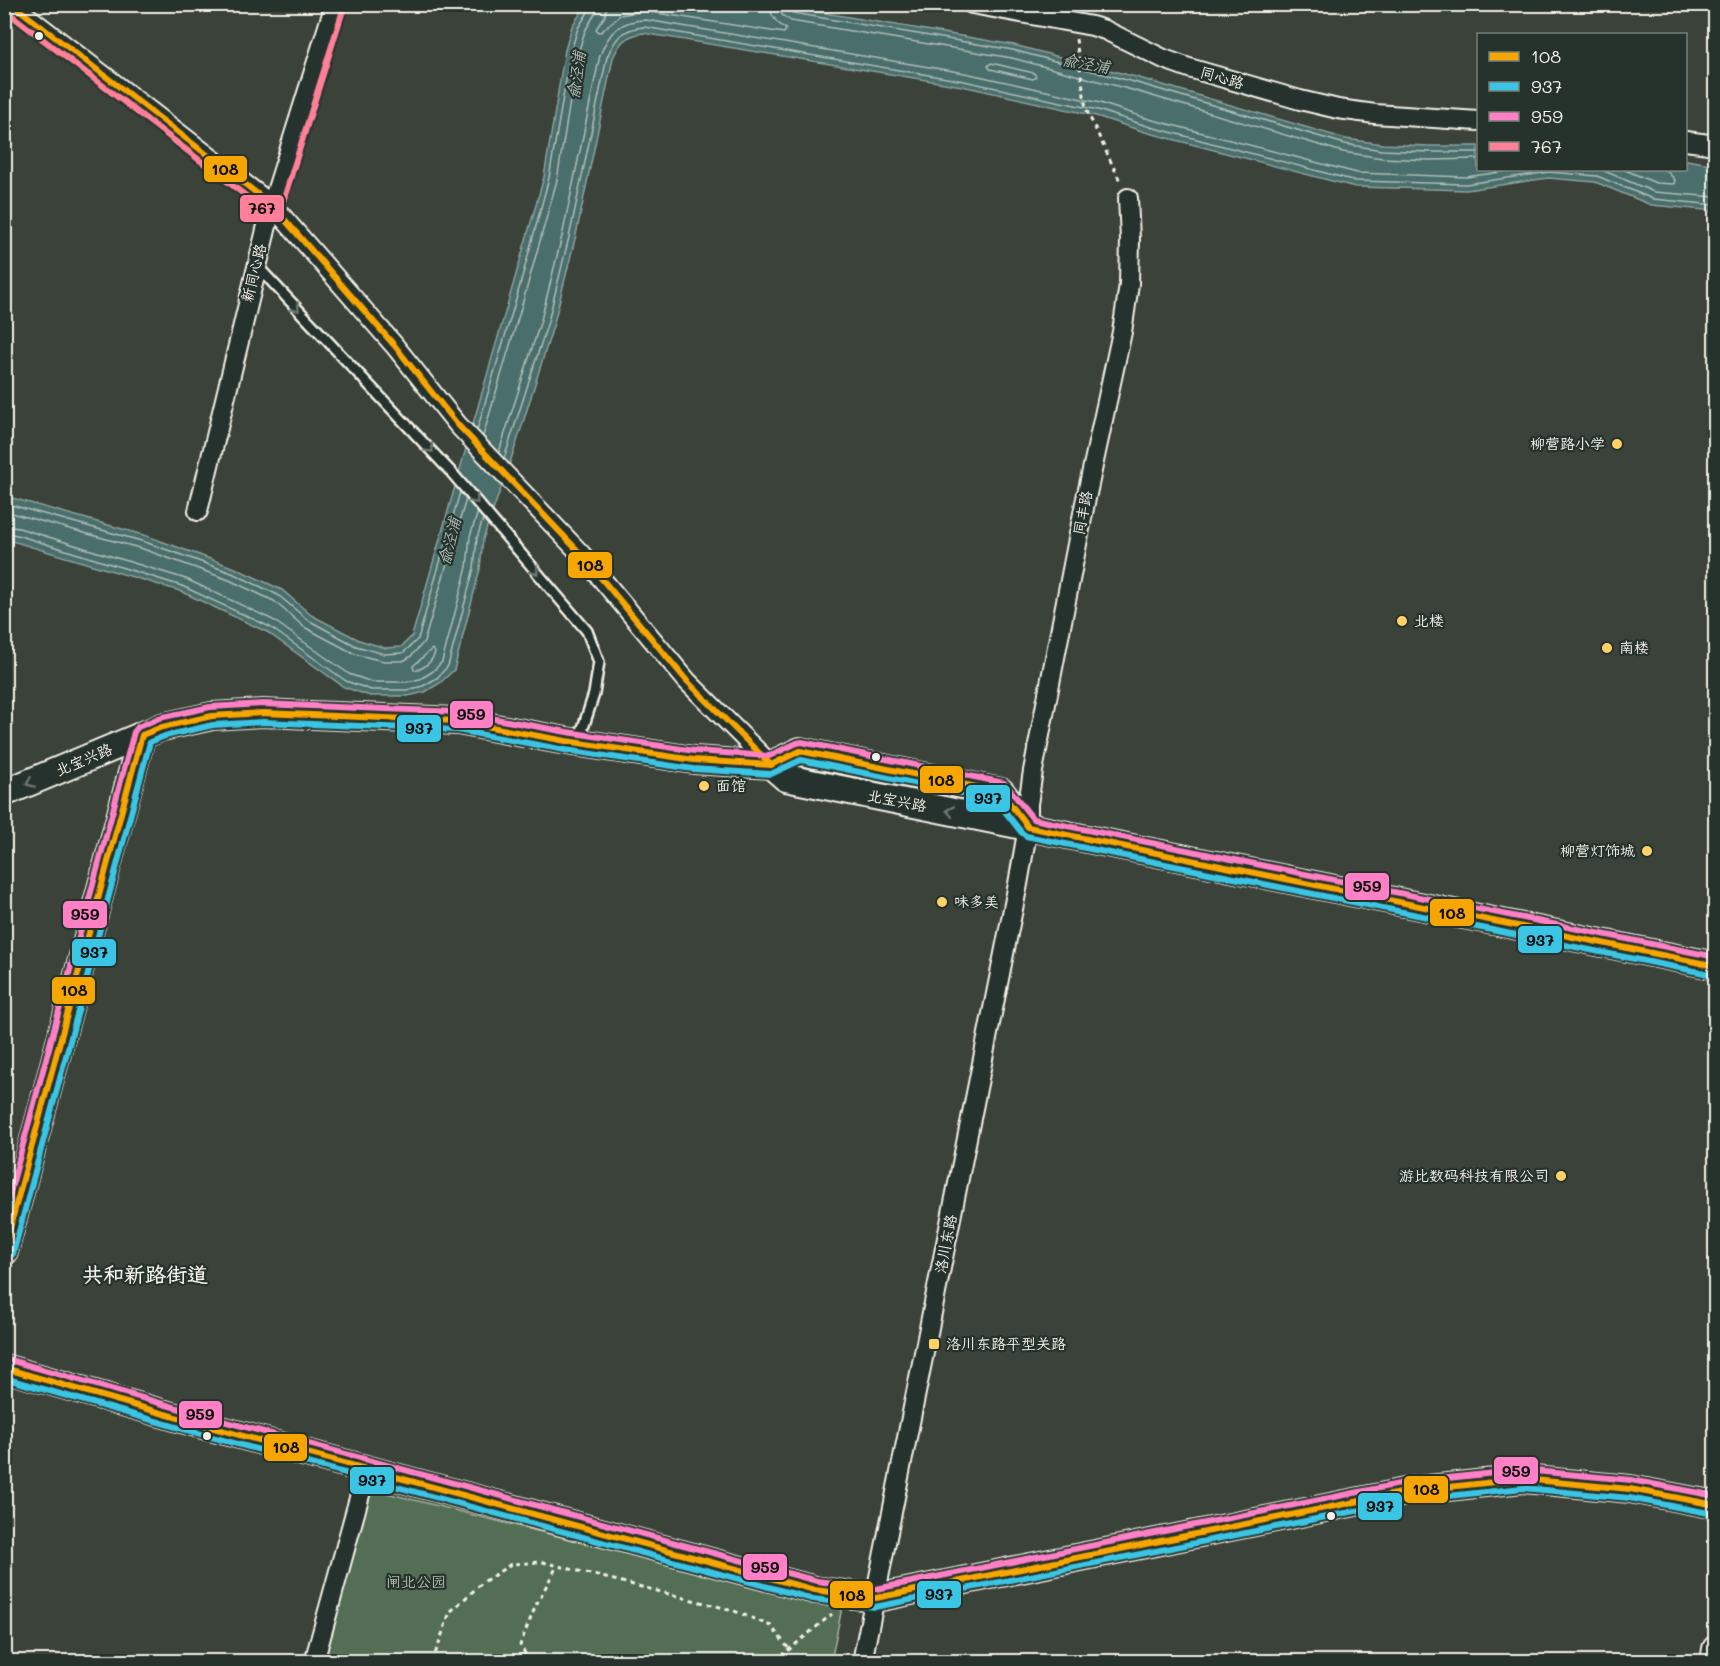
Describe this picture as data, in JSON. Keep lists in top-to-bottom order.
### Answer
{
  "streets": {
    "street": [
      "同心路",
      "新同心路",
      "同丰路",
      "北宝兴路",
      "洛川东路"
    ]
  },
  "crossings": [
    ["同丰路", "北宝兴路"],
    ["同丰路", "洛川东路"],
    ["北宝兴路", "洛川东路"]
  ],
  "districts": ["共和新路街道"],
  "water": ["俞泾浦"],
  "parks": ["闸北公园"],
  "places": {
    "other": [
      "柳营路小学",
      "北楼",
      "南楼",
      "面馆",
      "柳营灯饰城",
      "味多美",
      "游比数码科技有限公司"
    ],
    "transit": ["洛川东路平型关路"]
  },
  "lines": [
    "transit line 108",
    "transit line 767",
    "transit line 959",
    "transit line 937"
  ],
  "legend": [
    "108",
    "937",
    "959",
    "767"
  ]
}
